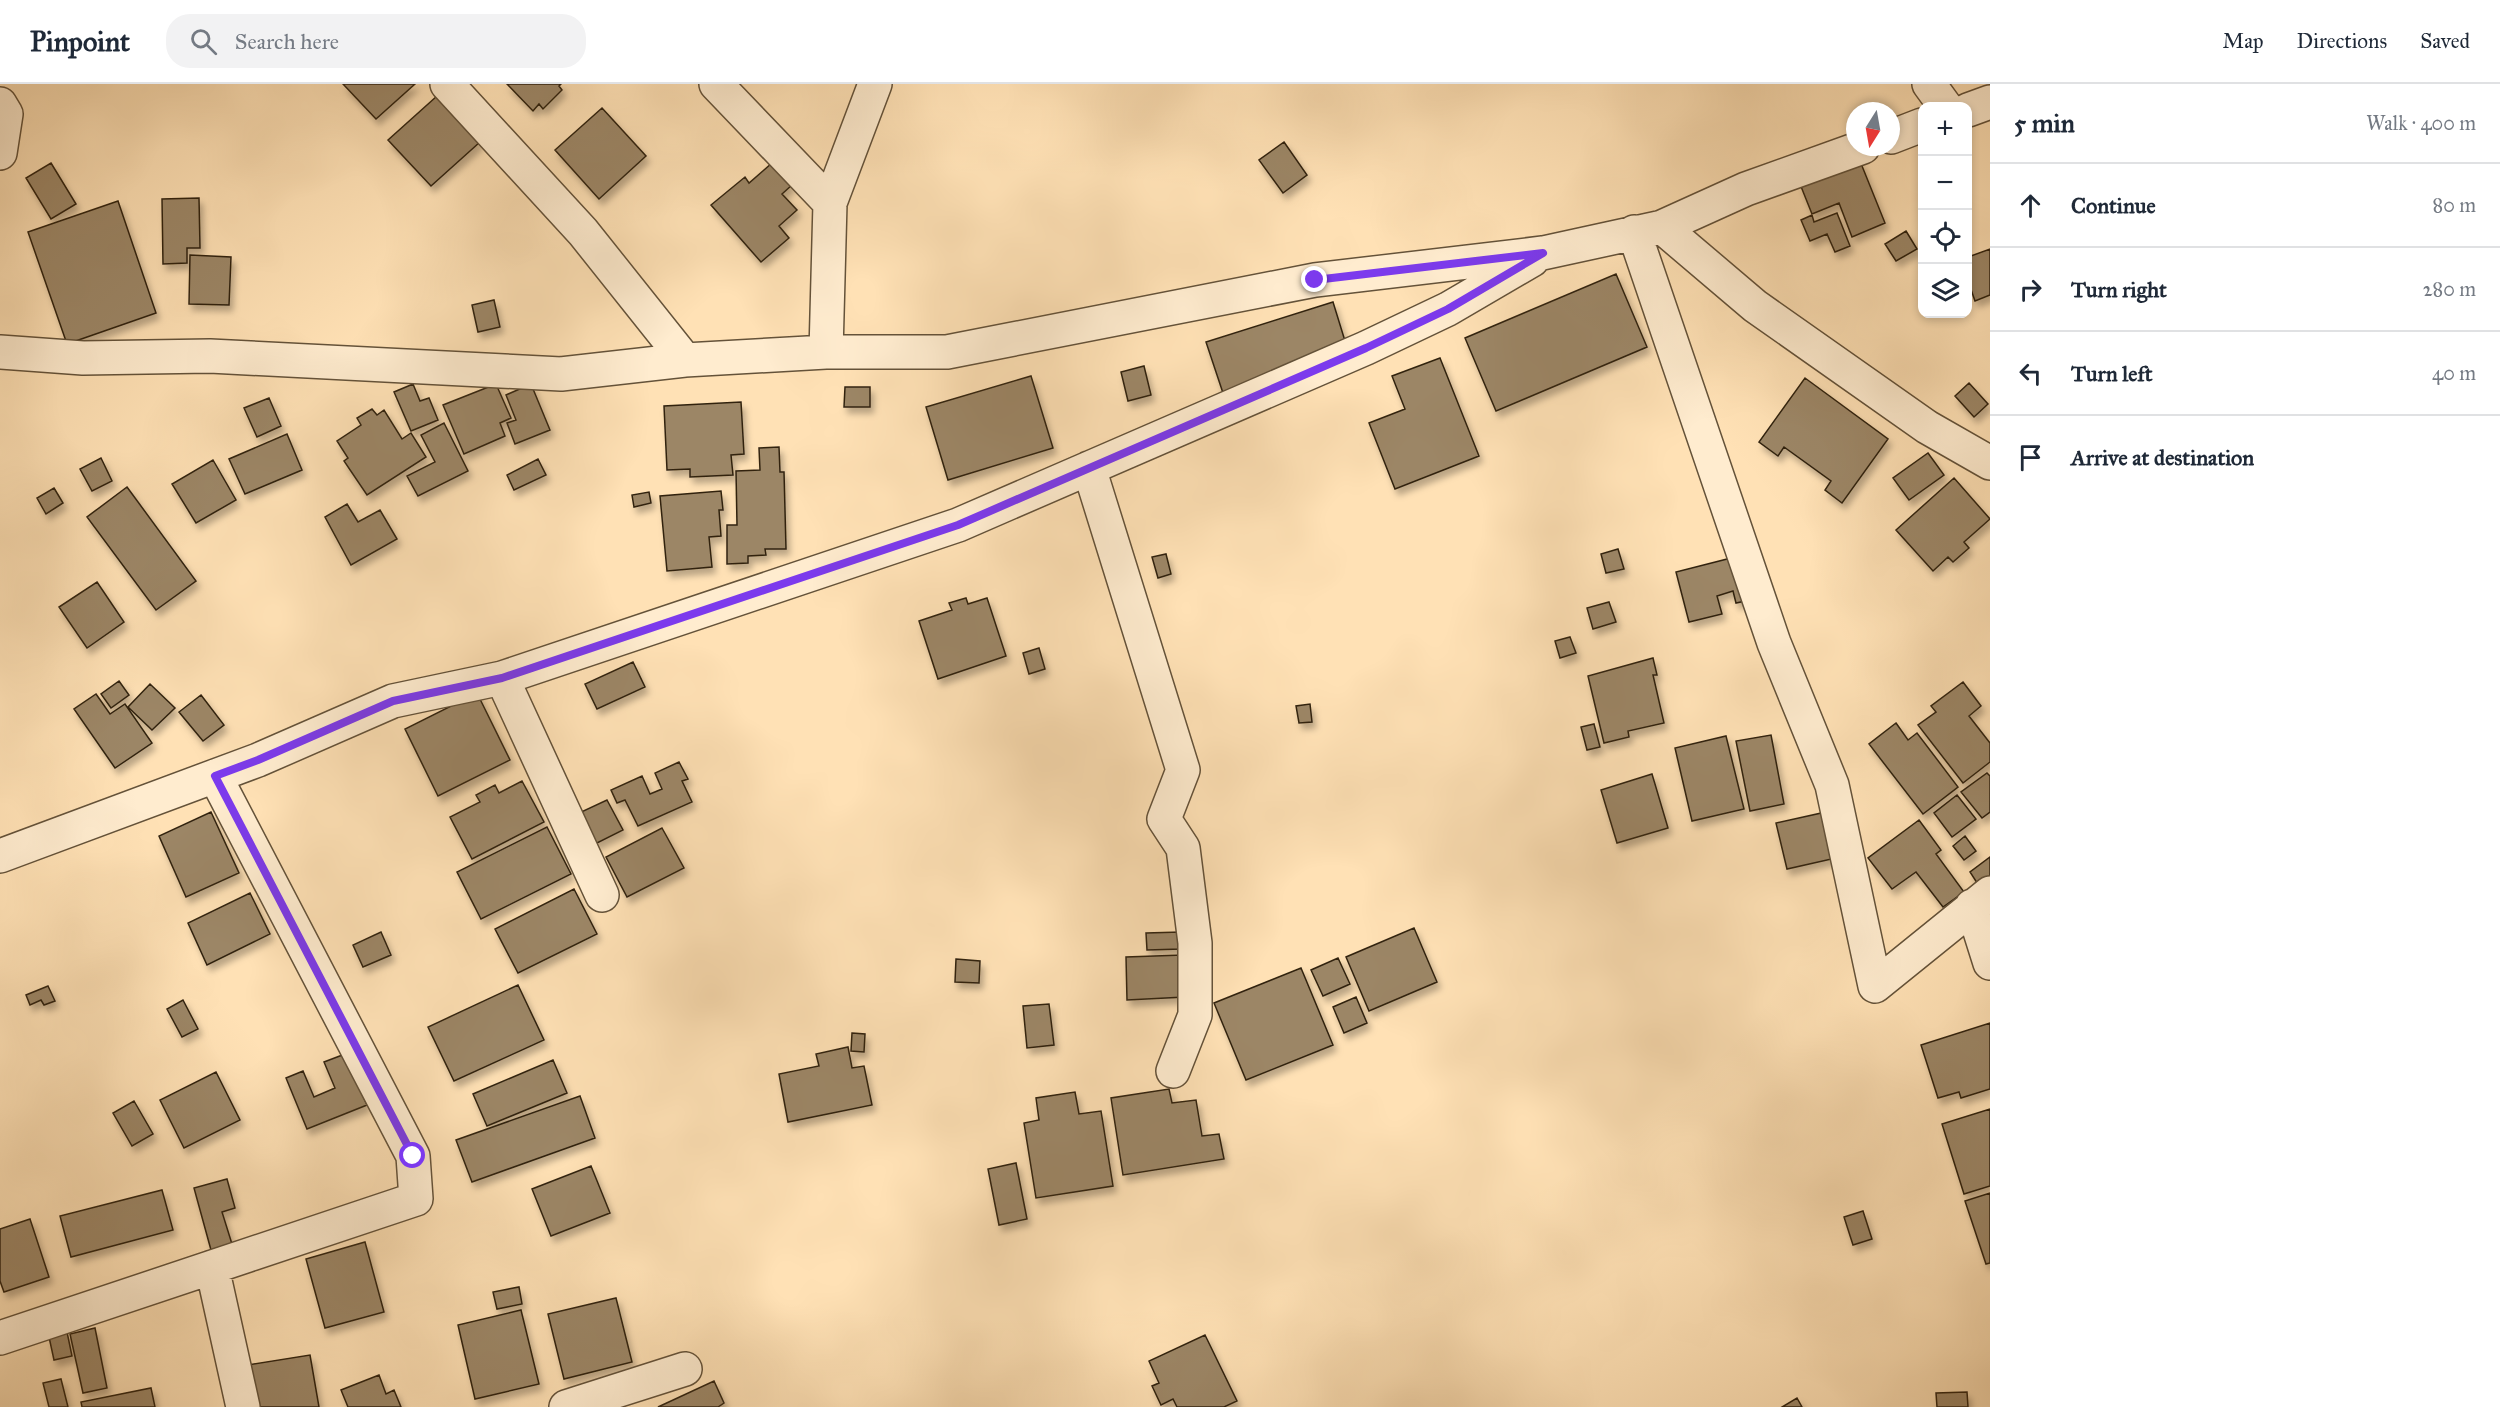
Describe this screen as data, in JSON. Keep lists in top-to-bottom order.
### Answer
{
  "north": "bottom",
  "page": {
    "header": "Pinpoint",
    "search": "Search here",
    "nav": ["Map", "Directions", "Saved"],
    "heading": ["5 min", "Walk · 400 m"],
    "map_buttons": ["+", "−"],
    "list": [
      ["Continue", "80 m"],
      ["Turn right", "280 m"],
      ["Turn left", "40 m"],
      "Arrive at destination"
    ]
  }
}
